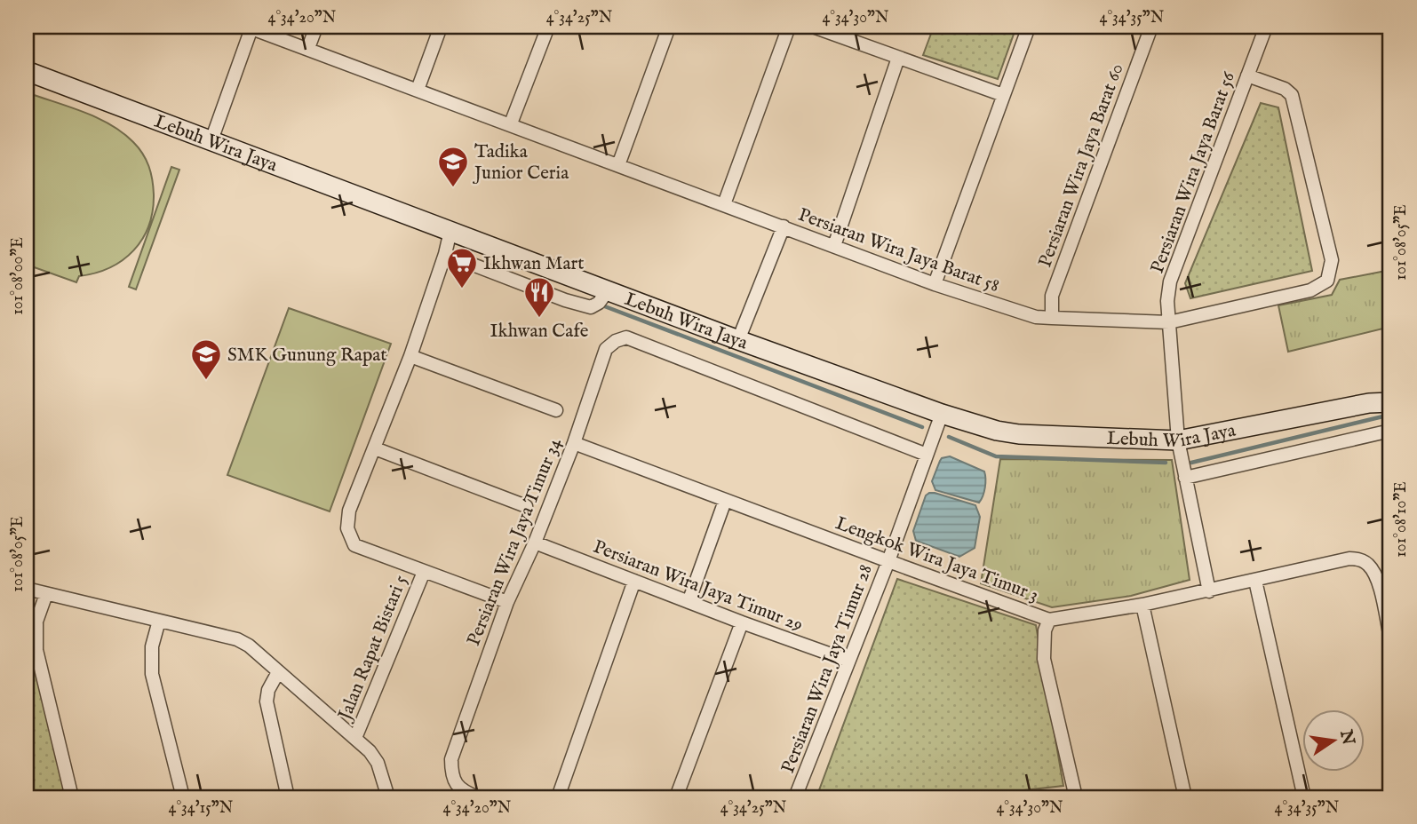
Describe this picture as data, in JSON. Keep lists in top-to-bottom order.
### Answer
{
  "streets": {
    "street": [
      "Lebuh Wira Jaya",
      "Persiaran Wira Jaya Barat 60",
      "Persiaran Wira Jaya Barat 56",
      "Persiaran Wira Jaya Barat 58",
      "Persiaran Wira Jaya Timur 34",
      "Lengkok Wira Jaya Timur 3",
      "Persiaran Wira Jaya Timur 29",
      "Jalan Rapat Bistari 5",
      "Persiaran Wira Jaya Timur 28"
    ]
  },
  "crossings": [
    ["Lebuh Wira Jaya", "Persiaran Wira Jaya Barat 56"],
    ["Lebuh Wira Jaya", "Persiaran Wira Jaya Timur 28"],
    ["Persiaran Wira Jaya Barat 60", "Persiaran Wira Jaya Barat 58"],
    ["Persiaran Wira Jaya Barat 56", "Persiaran Wira Jaya Barat 58"],
    ["Persiaran Wira Jaya Barat 56", "Lengkok Wira Jaya Timur 3"],
    ["Persiaran Wira Jaya Timur 34", "Lengkok Wira Jaya Timur 3"],
    ["Persiaran Wira Jaya Timur 34", "Persiaran Wira Jaya Timur 29"],
    ["Persiaran Wira Jaya Timur 34", "Persiaran Wira Jaya Timur 28"],
    ["Lengkok Wira Jaya Timur 3", "Persiaran Wira Jaya Timur 28"],
    ["Persiaran Wira Jaya Timur 29", "Persiaran Wira Jaya Timur 28"]
  ],
  "places": {
    "school or university": ["Tadika Junior Ceria", "SMK Gunung Rapat"],
    "supermarket": ["Ikhwan Mart"],
    "restaurant": ["Ikhwan Cafe"]
  },
  "north": "right",
  "coordinates": [
    "4°34'20\"N",
    "4°34'25\"N",
    "4°34'30\"N",
    "4°34'35\"N",
    "101°08'05\"E",
    "101°08'00\"E",
    "101°08'10\"E",
    "4°34'15\"N"
  ]
}
